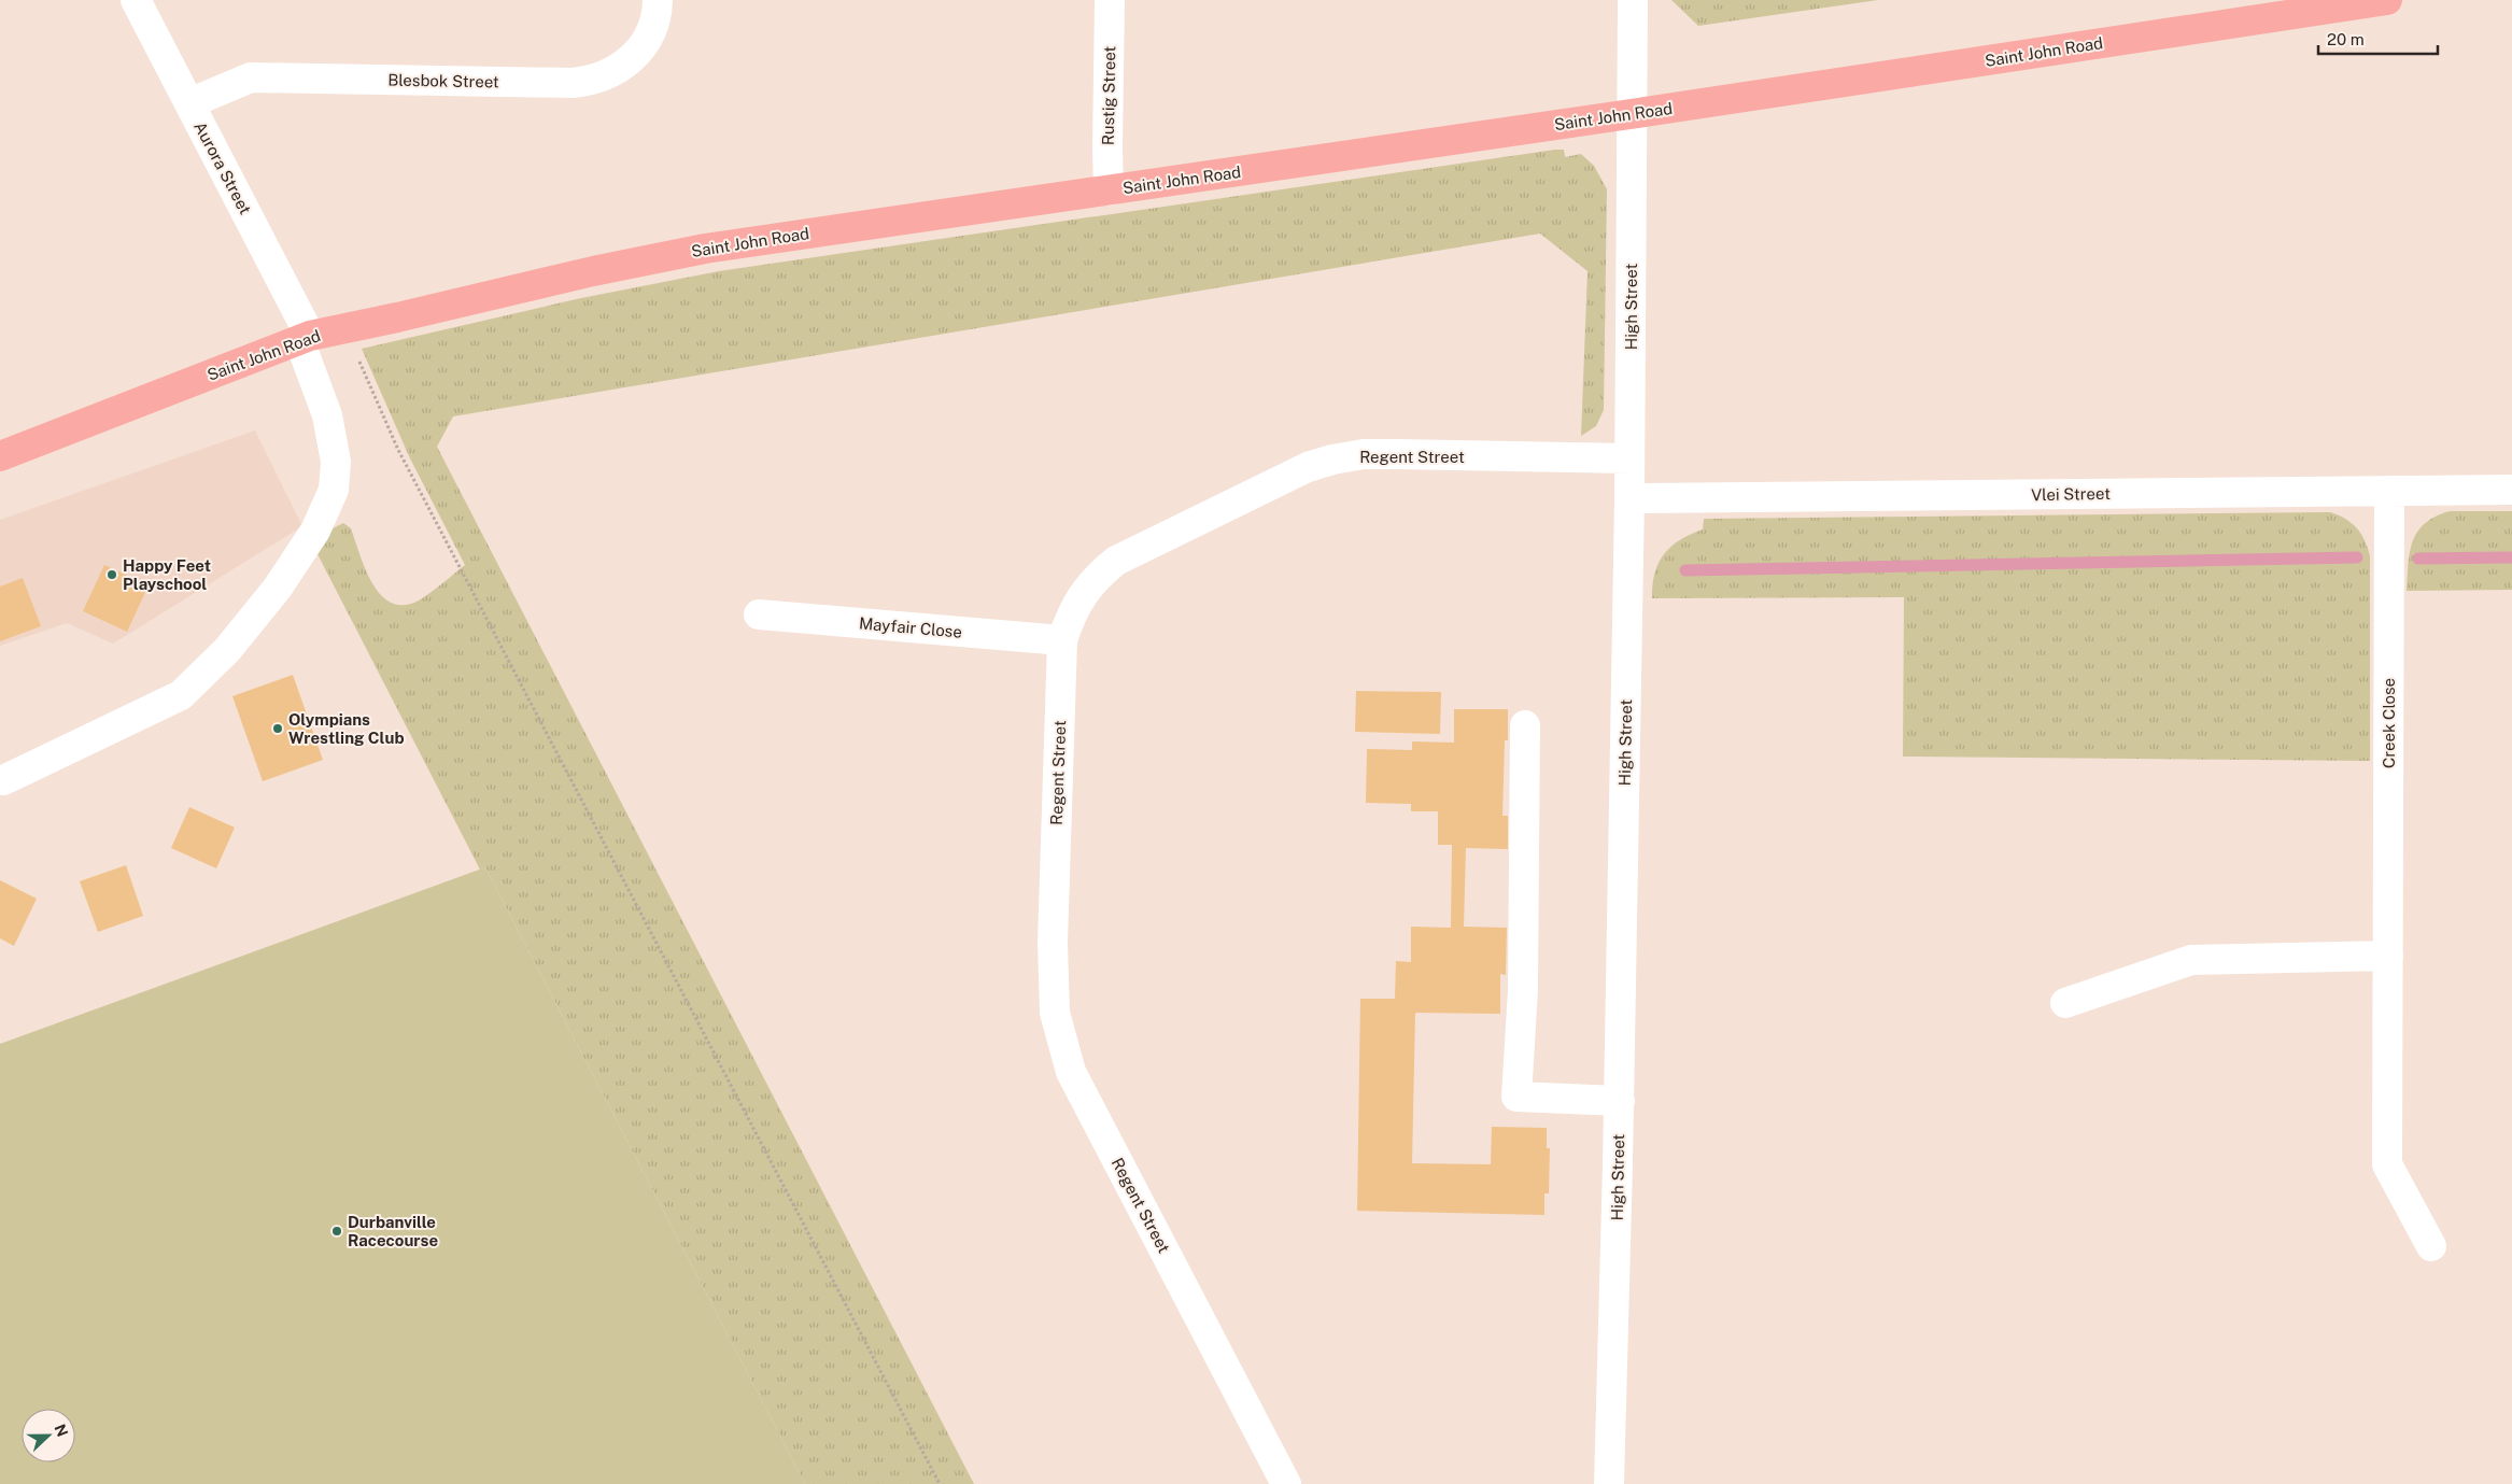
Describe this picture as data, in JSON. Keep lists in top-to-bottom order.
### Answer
{
  "streets": {
    "main road": ["Saint John Road"],
    "street": [
      "Blesbok Street",
      "Rustig Street",
      "Aurora Street",
      "High Street",
      "Regent Street",
      "Vlei Street",
      "Mayfair Close",
      "Creek Close"
    ]
  },
  "crossings": [
    ["Saint John Road", "Rustig Street"],
    ["Saint John Road", "Aurora Street"],
    ["Saint John Road", "High Street"],
    ["Blesbok Street", "Aurora Street"],
    ["High Street", "Regent Street"],
    ["High Street", "Vlei Street"],
    ["Regent Street", "Mayfair Close"],
    ["Vlei Street", "Creek Close"]
  ],
  "places": ["Happy Feet Playschool", "Olympians Wrestling Club", "Durbanville Racecourse"],
  "scale_bar": "20 m",
  "north": "right"
}
